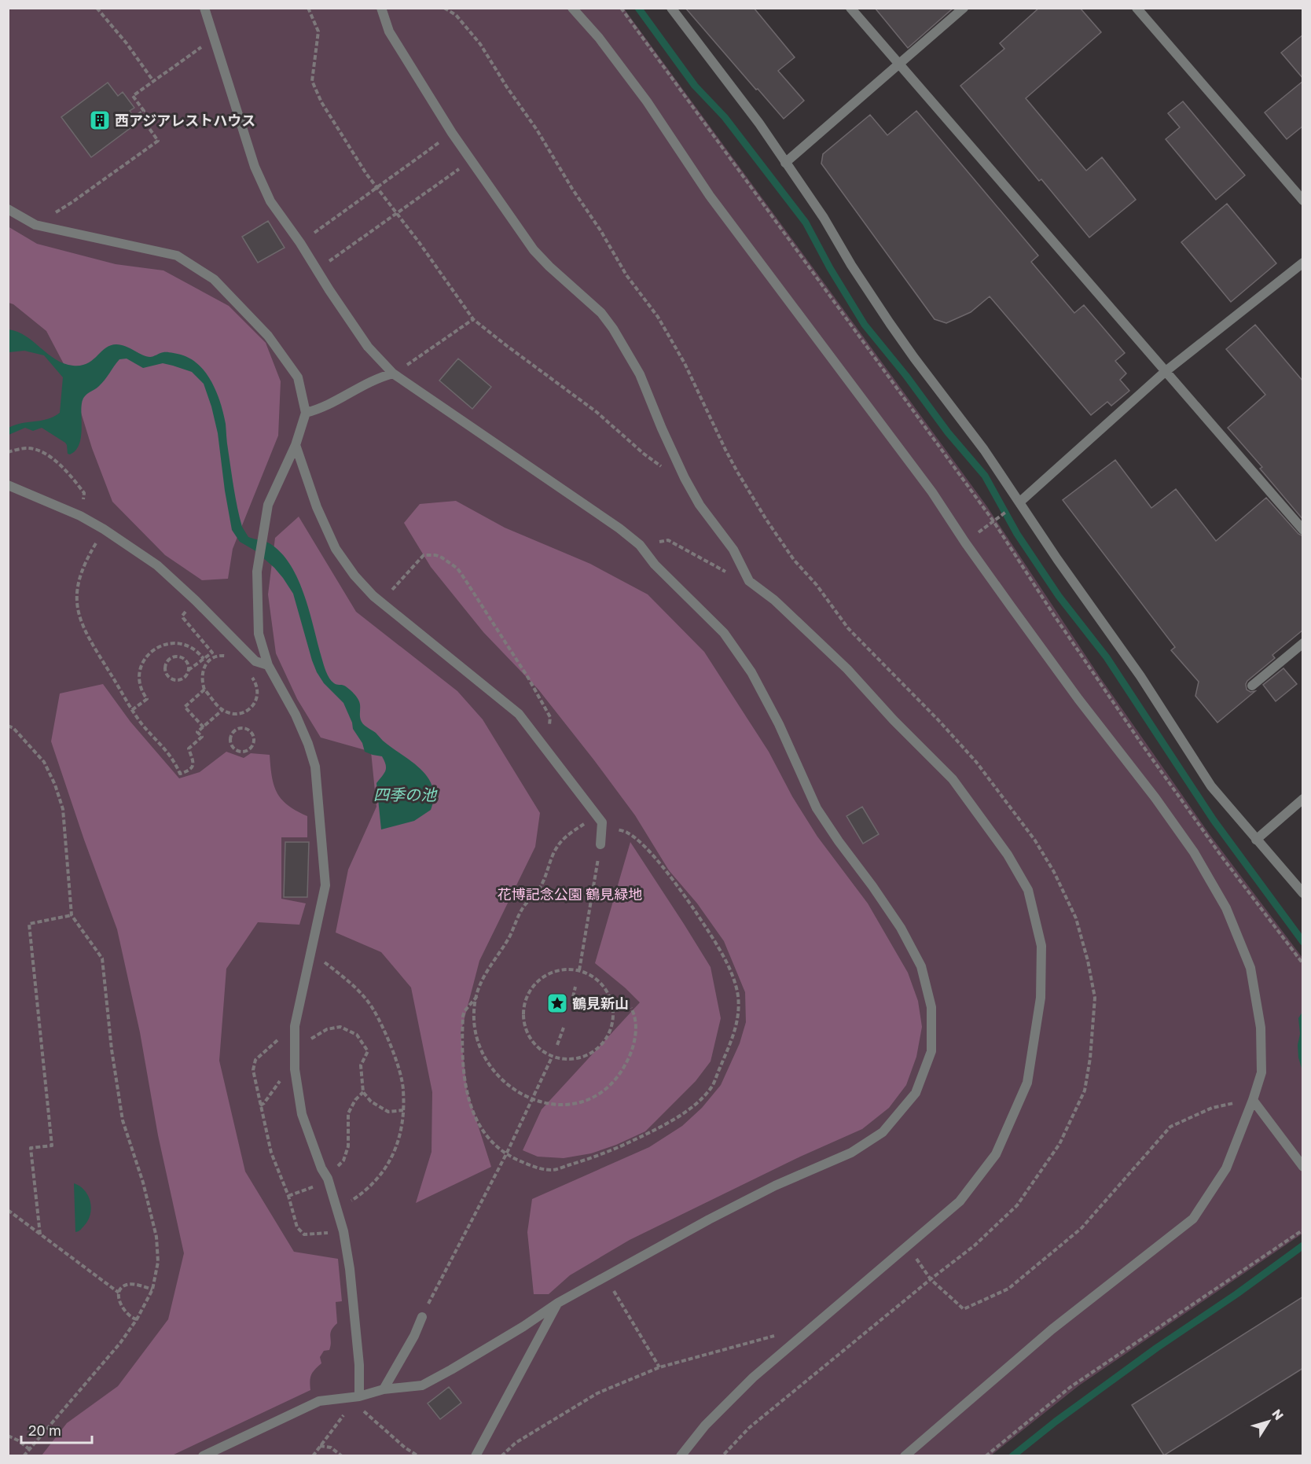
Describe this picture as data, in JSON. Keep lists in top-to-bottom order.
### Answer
{
  "water": ["四季の池"],
  "parks": ["花博記念公園 鶴見緑地"],
  "places": {
    "building": ["西アジアレストハウス"],
    "place": ["鶴見新山"]
  },
  "scale_bar": "20 m",
  "north": "top right"
}
